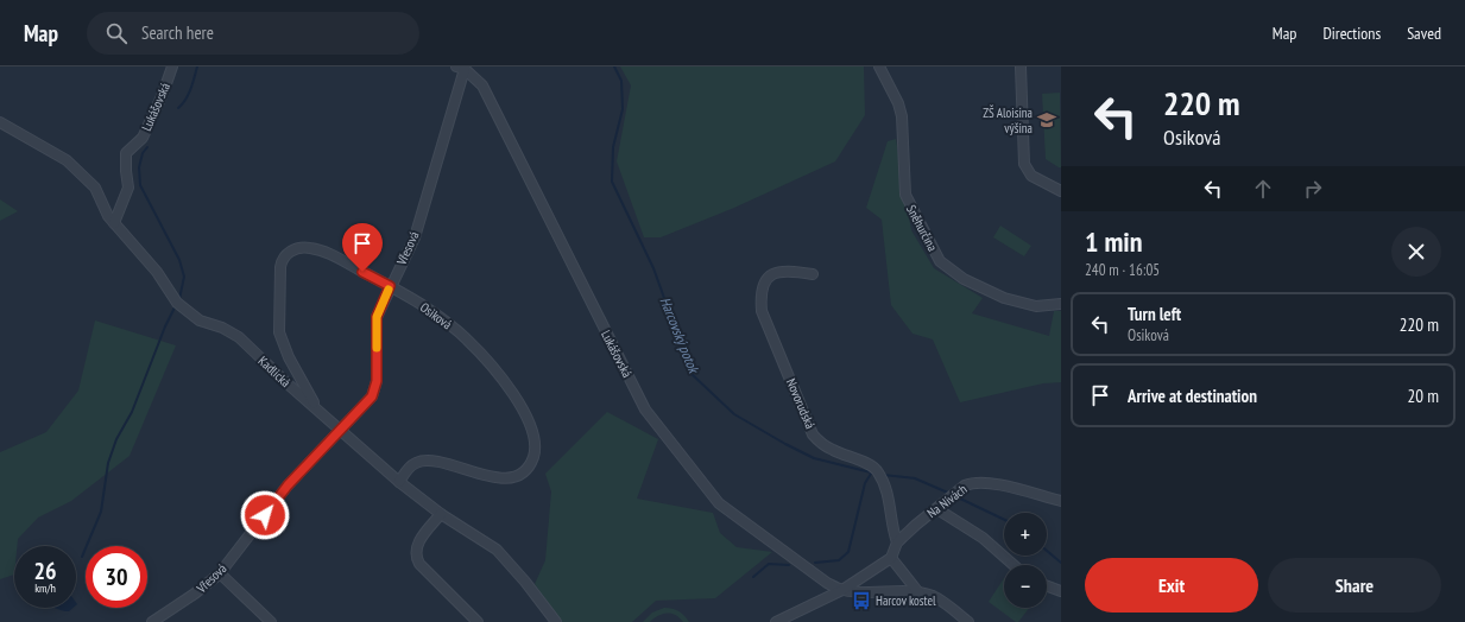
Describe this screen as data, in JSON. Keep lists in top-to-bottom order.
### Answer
{
  "streets": {
    "street": [
      "Lukášovská",
      "Sněhurčina",
      "Vřesová",
      "Osiková",
      "Kadlická",
      "Novorudská",
      "Na Nivách"
    ]
  },
  "crossings": [
    ["Lukášovská", "Vřesová"],
    ["Lukášovská", "Kadlická"],
    ["Vřesová", "Osiková"],
    ["Vřesová", "Kadlická"],
    ["Osiková", "Kadlická"],
    ["Novorudská", "Na Nivách"]
  ],
  "water": ["Harcovský potok"],
  "places": {
    "school or university": ["ZŠ Aloisina výšina"],
    "bus stop": ["Harcov kostel"]
  },
  "page": {
    "header": "Map",
    "search": "Search here",
    "nav": ["Map", "Directions", "Saved"],
    "turn": ["220 m", "Osiková"],
    "heading": ["1 min", "240 m · 16:05"],
    "list": [
      {
        "name": "Turn left",
        "note": "Osiková",
        "value": "220 m"
      },
      {
        "name": "Arrive at destination",
        "value": "20 m"
      }
    ],
    "map_buttons": ["+", "−"],
    "speed": "26 km/h",
    "limit": "30",
    "buttons": ["Exit", "Share"]
  }
}
